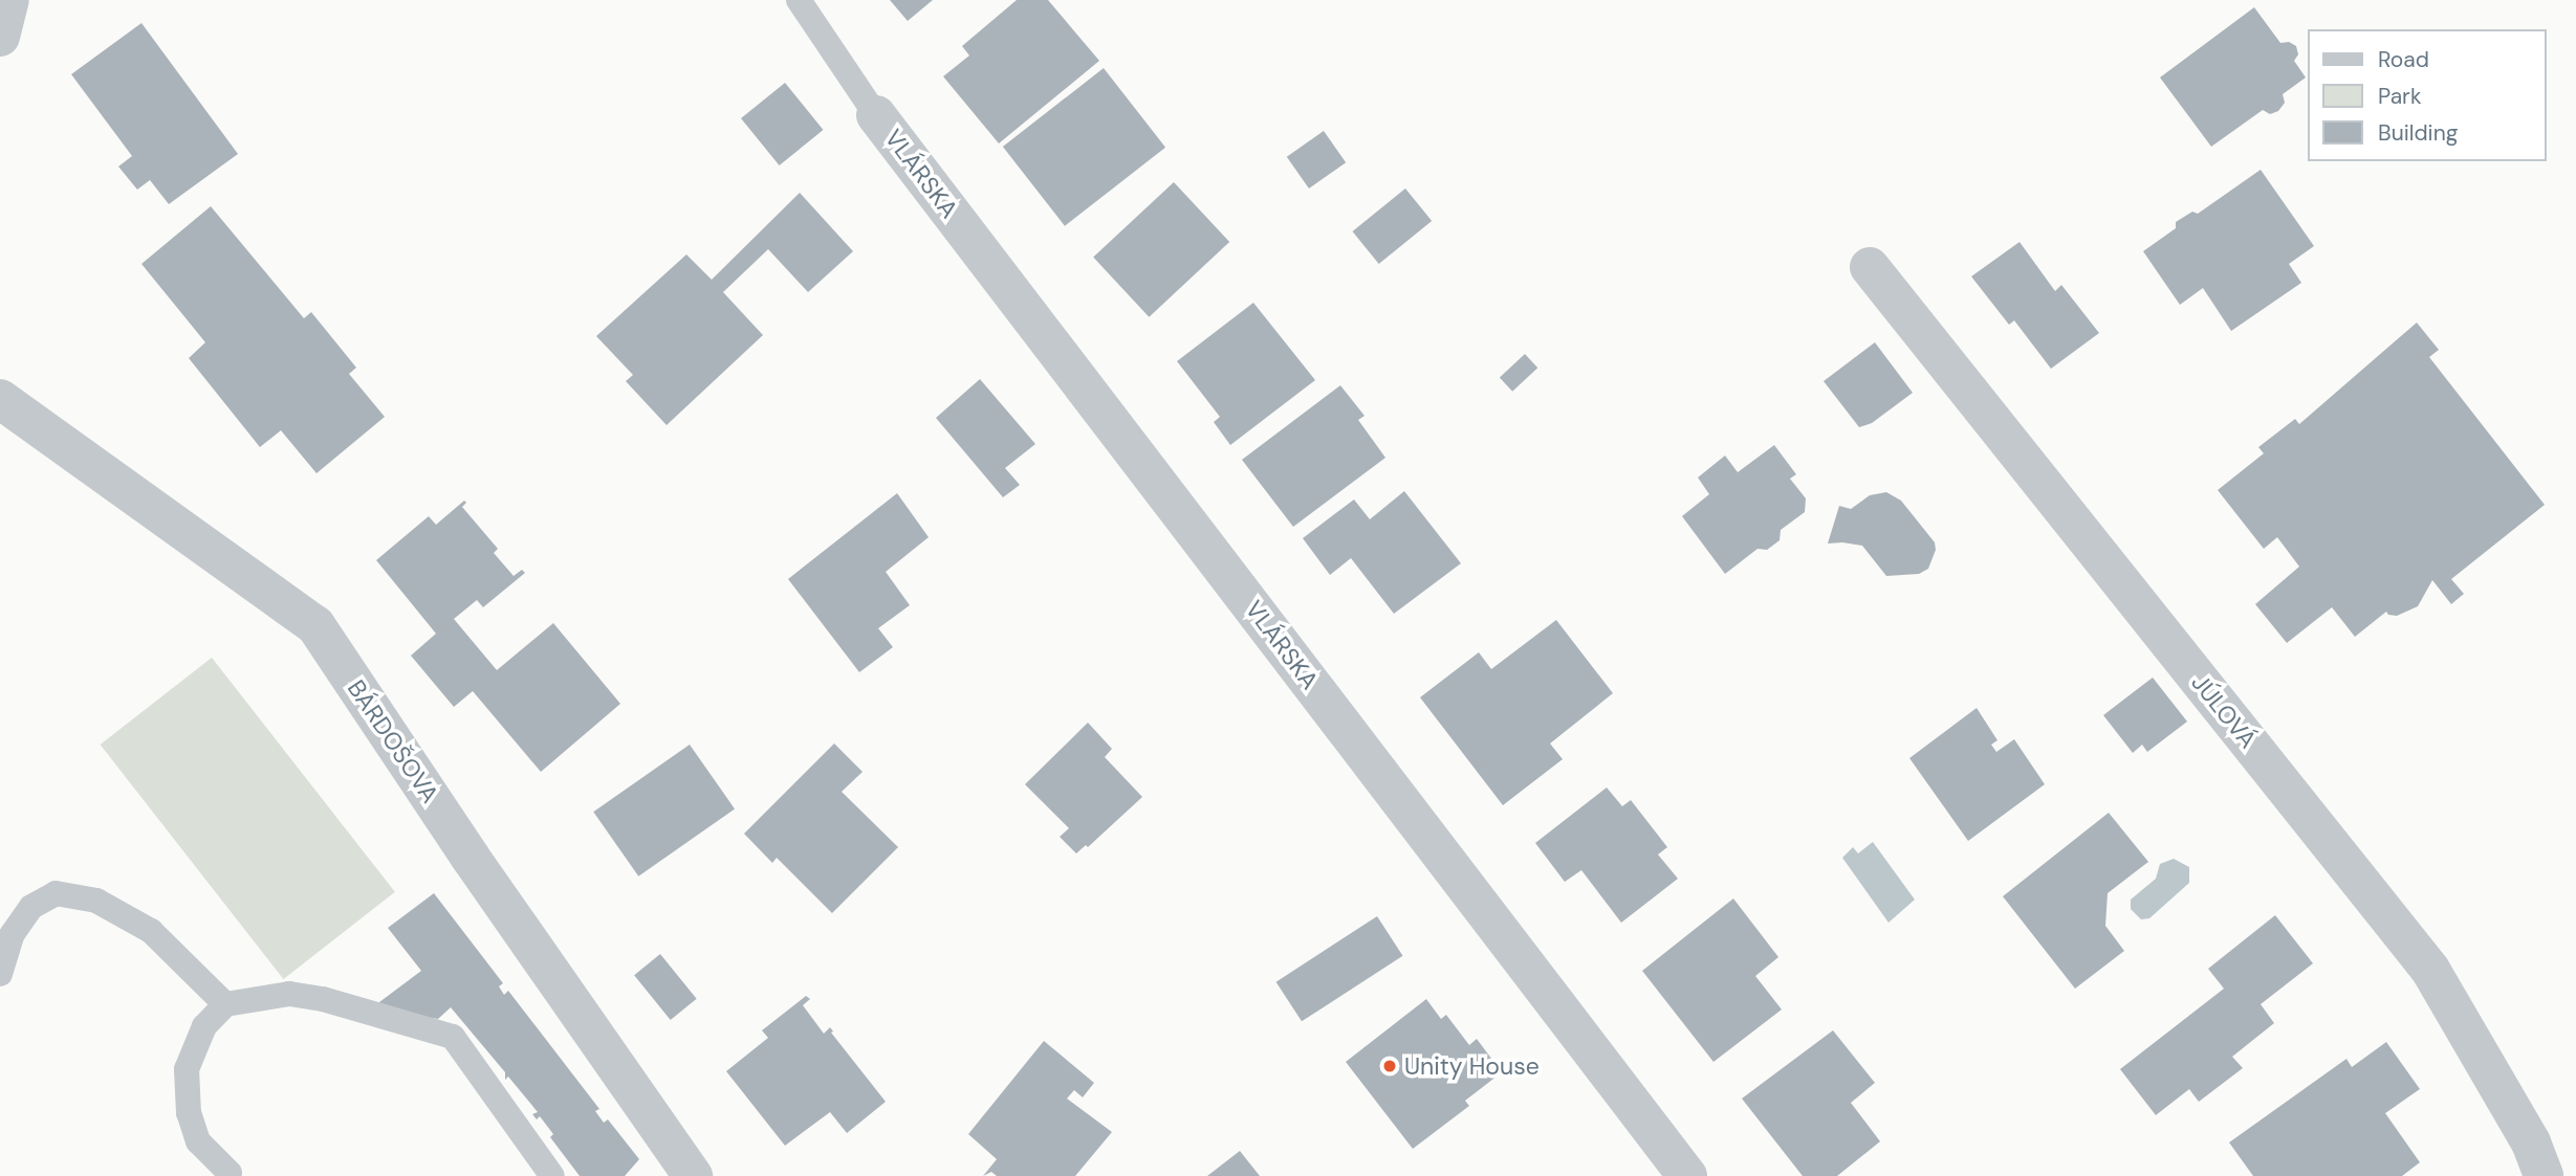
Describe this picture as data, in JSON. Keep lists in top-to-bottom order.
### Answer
{
  "streets": {
    "street": ["VLÁRSKA", "JÚLOVÁ", "BÁRDOŠOVA"]
  },
  "places": ["Unity House"],
  "legend": ["Road", "Park", "Building"]
}
